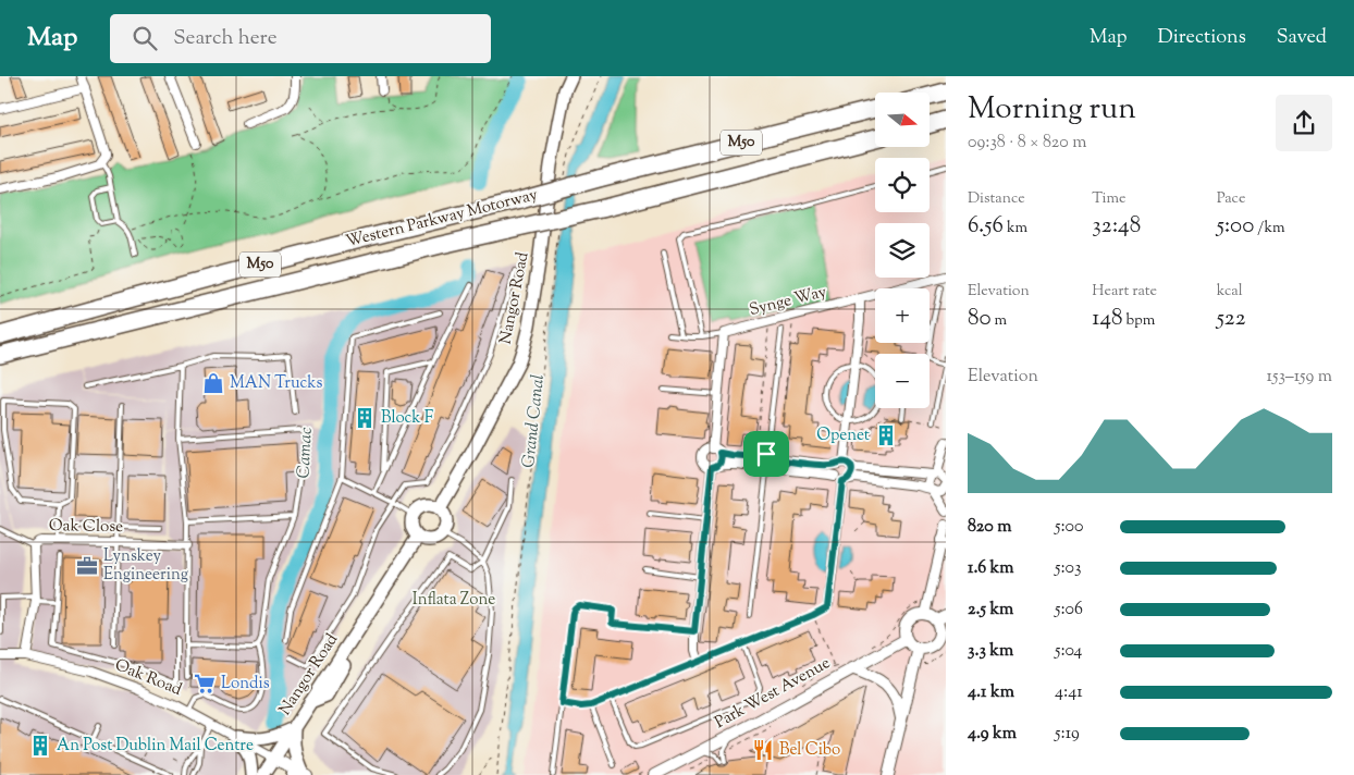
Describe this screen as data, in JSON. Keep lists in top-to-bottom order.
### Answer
{
  "streets": {
    "highway": ["M50", "Western Parkway Motorway"],
    "main road": ["Nangor Road"],
    "street": [
      "Synge Way",
      "Oak Close",
      "Oak Road",
      "Park West Avenue"
    ]
  },
  "crossings": [
    ["Nangor Road", "Oak Road"],
    ["Oak Close", "Oak Road"]
  ],
  "water": ["Grand Canal", "Camac"],
  "parks": ["Inflata Zone"],
  "places": {
    "shop": ["MAN Trucks"],
    "building": ["Block F", "Openet", "An Post Dublin Mail Centre"],
    "office": ["Lynskey Engineering"],
    "supermarket": ["Londis"],
    "restaurant": ["Bel Cibo"]
  },
  "north": "right",
  "page": {
    "header": "Map",
    "search": "Search here",
    "nav": ["Map", "Directions", "Saved"],
    "heading": ["Morning run", "09:38 · 8 × 820 m"],
    "map_buttons": ["+", "−"],
    "stats": [
      ["Distance", "6.56 km"],
      ["Time", "32:48"],
      ["Pace", "5:00 /km"],
      ["Elevation", "80 m"],
      ["Heart rate", "148 bpm"],
      ["kcal", "522"]
    ],
    "chart": ["Elevation", "153–159 m"],
    "list": [
      {
        "name": "820 m",
        "note": "5:00"
      },
      {
        "name": "1.6 km",
        "note": "5:03"
      },
      {
        "name": "2.5 km",
        "note": "5:06"
      },
      {
        "name": "3.3 km",
        "note": "5:04"
      },
      {
        "name": "4.1 km",
        "note": "4:41"
      },
      {
        "name": "4.9 km",
        "note": "5:19"
      }
    ]
  }
}
